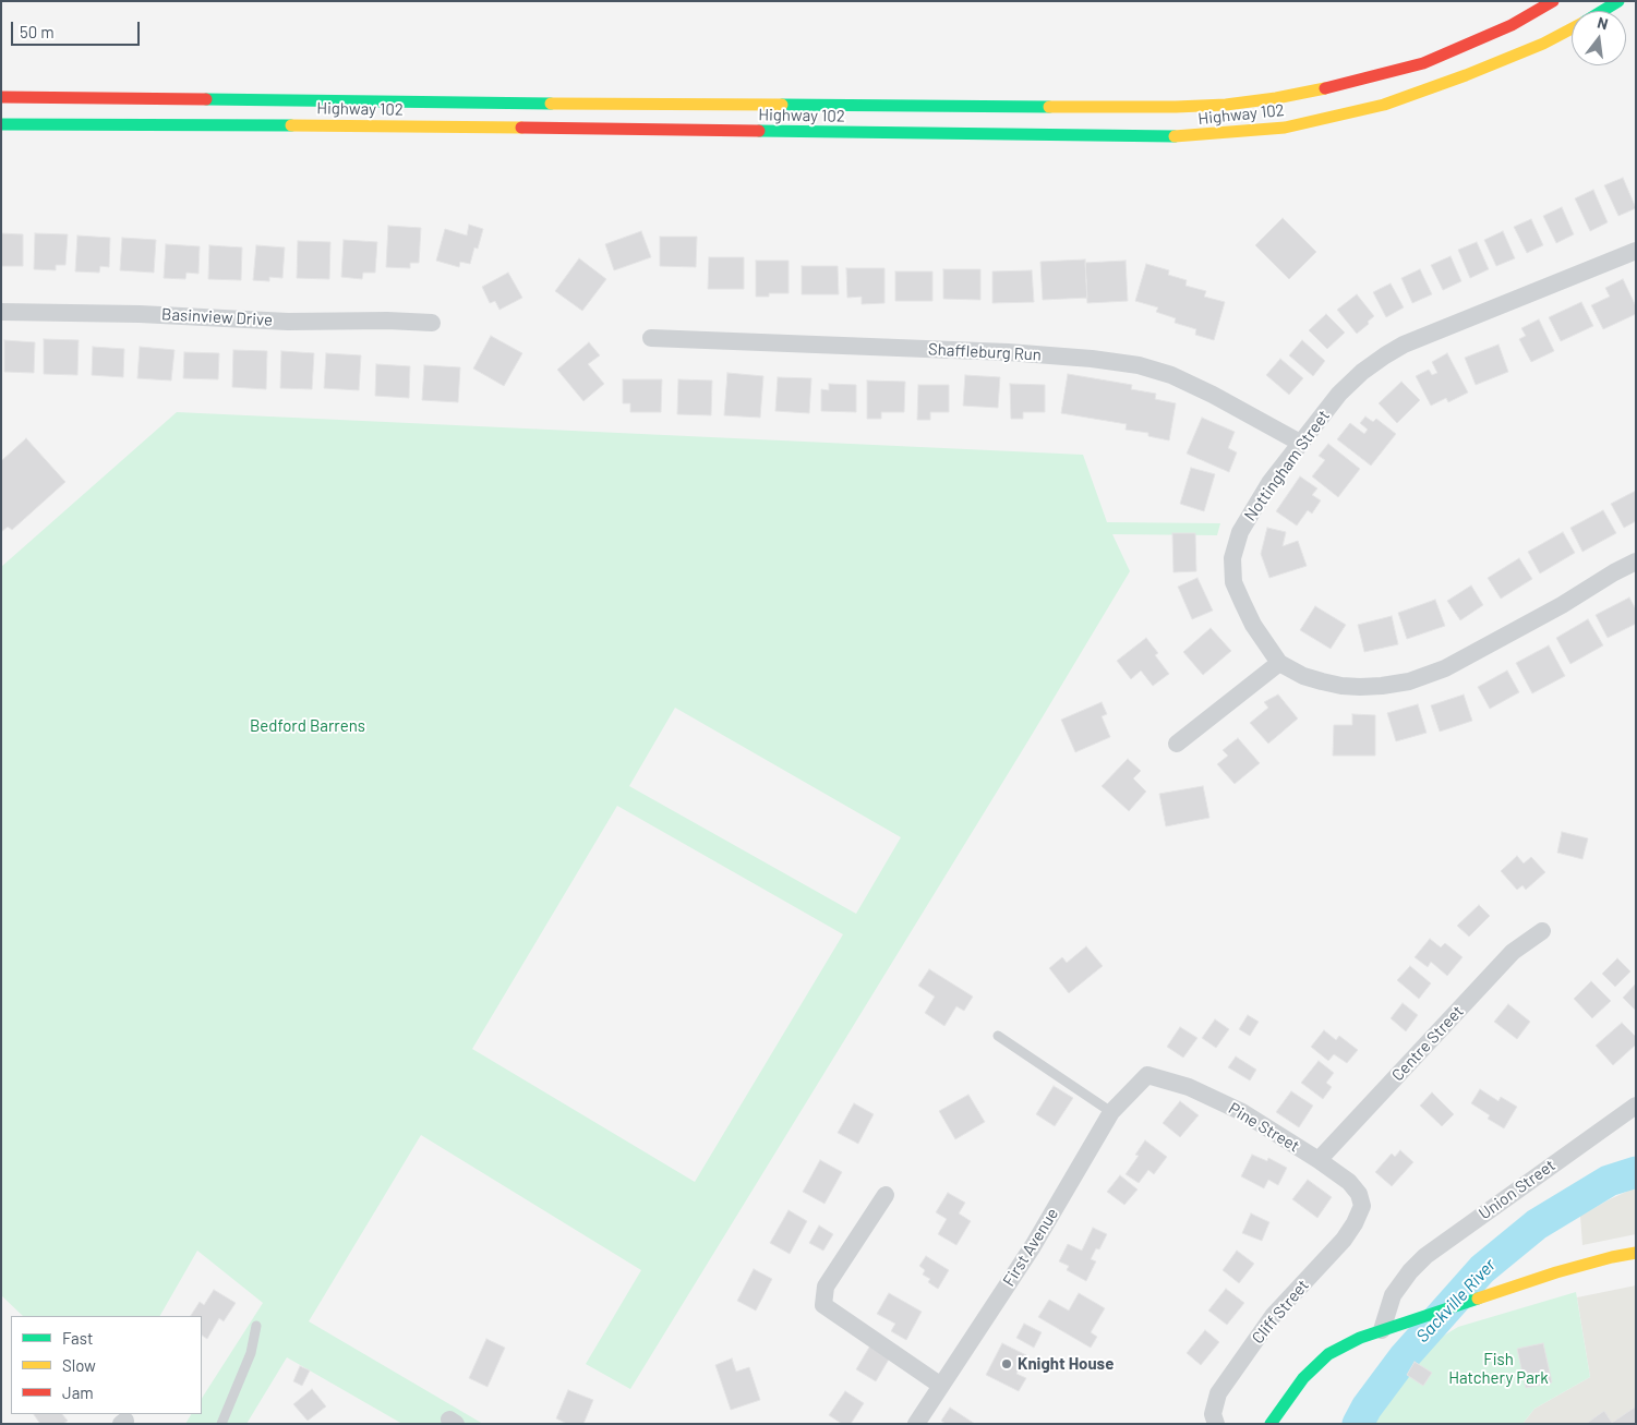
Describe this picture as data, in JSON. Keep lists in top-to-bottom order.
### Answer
{
  "streets": {
    "main road": ["Highway 102"],
    "street": [
      "Basinview Drive",
      "Shaffleburg Run",
      "Nottingham Street",
      "Centre Street",
      "Pine Street",
      "Union Street",
      "First Avenue",
      "Cliff Street"
    ]
  },
  "crossings": [
    ["Shaffleburg Run", "Nottingham Street"],
    ["Centre Street", "Pine Street"],
    ["Pine Street", "First Avenue"],
    ["Pine Street", "Cliff Street"]
  ],
  "water": ["Sackville River"],
  "parks": ["Bedford Barrens", "Fish Hatchery Park"],
  "places": ["Knight House"],
  "legend": ["Fast", "Slow", "Jam"],
  "scale_bar": "50 m",
  "north": "top"
}
